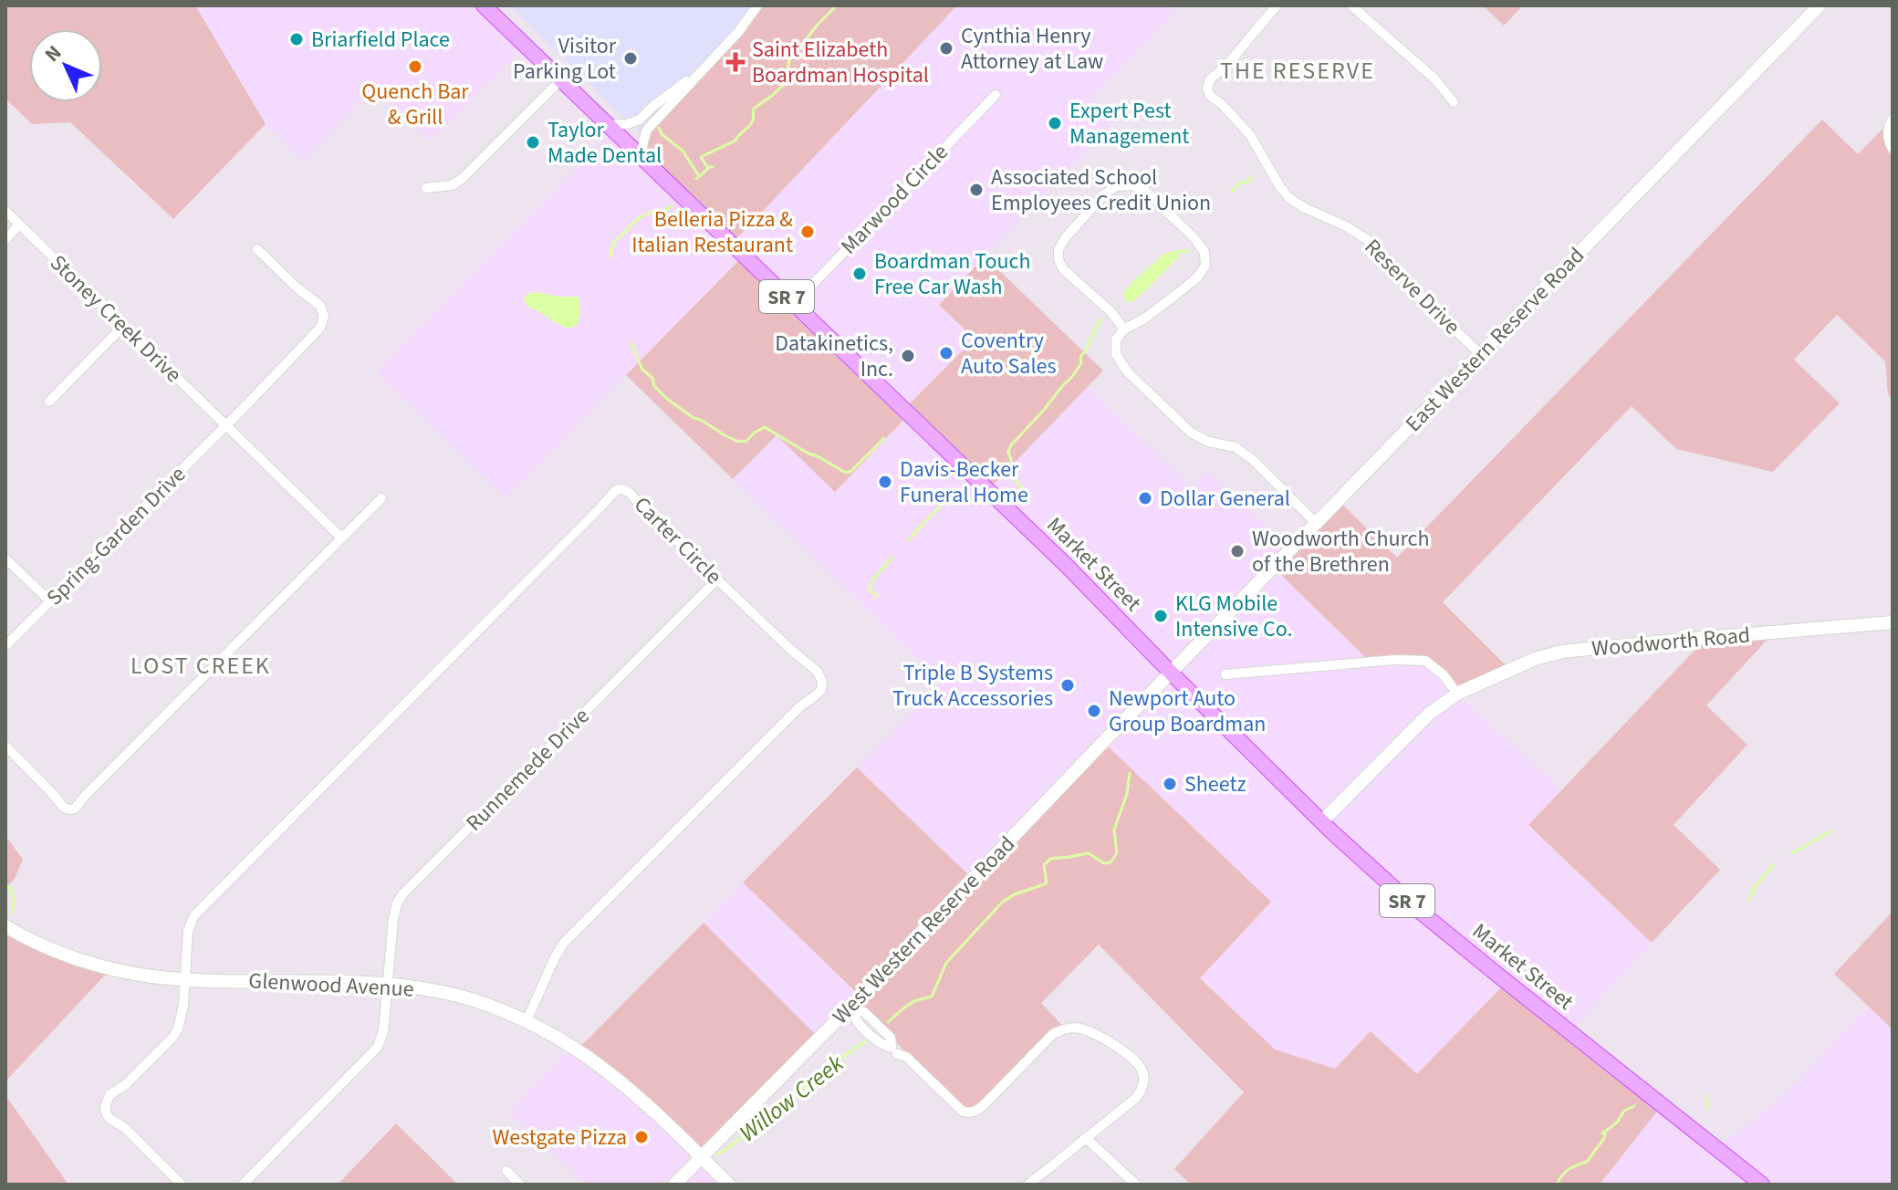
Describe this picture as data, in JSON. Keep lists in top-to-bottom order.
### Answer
{
  "streets": {
    "main road": [
      "SR 7",
      "East Western Reserve Road",
      "Market Street",
      "Woodworth Road",
      "West Western Reserve Road",
      "Glenwood Avenue"
    ],
    "street": [
      "Marwood Circle",
      "Reserve Drive",
      "Stoney Creek Drive",
      "Spring-Garden Drive",
      "Carter Circle",
      "Runnemede Drive"
    ]
  },
  "crossings": [
    ["Marwood Circle", "Market Street"],
    ["Reserve Drive", "East Western Reserve Road"],
    ["Stoney Creek Drive", "Spring-Garden Drive"],
    ["East Western Reserve Road", "Market Street"],
    ["East Western Reserve Road", "West Western Reserve Road"],
    ["Carter Circle", "Runnemede Drive"],
    ["Carter Circle", "Glenwood Avenue"],
    ["Market Street", "Woodworth Road"],
    ["Market Street", "West Western Reserve Road"],
    ["Runnemede Drive", "Glenwood Avenue"],
    ["West Western Reserve Road", "Glenwood Avenue"]
  ],
  "districts": ["THE RESERVE", "LOST CREEK"],
  "water": ["Willow Creek"],
  "places": {
    "other": [
      "Briarfield Place",
      "Cynthia Henry Attorney at Law",
      "Visitor Parking Lot",
      "Quench Bar & Grill",
      "Expert Pest Management",
      "Taylor Made Dental",
      "Associated School Employees Credit Union",
      "Belleria Pizza & Italian Restaurant",
      "Boardman Touch Free Car Wash",
      "Coventry Auto Sales",
      "Datakinetics, Inc.",
      "Davis-Becker Funeral Home",
      "Dollar General",
      "Woodworth Church of the Brethren",
      "KLG Mobile Intensive Co.",
      "Triple B Systems Truck Accessories",
      "Newport Auto Group Boardman",
      "Sheetz",
      "Westgate Pizza"
    ],
    "health": ["Saint Elizabeth Boardman Hospital"]
  },
  "north": "top left"
}
